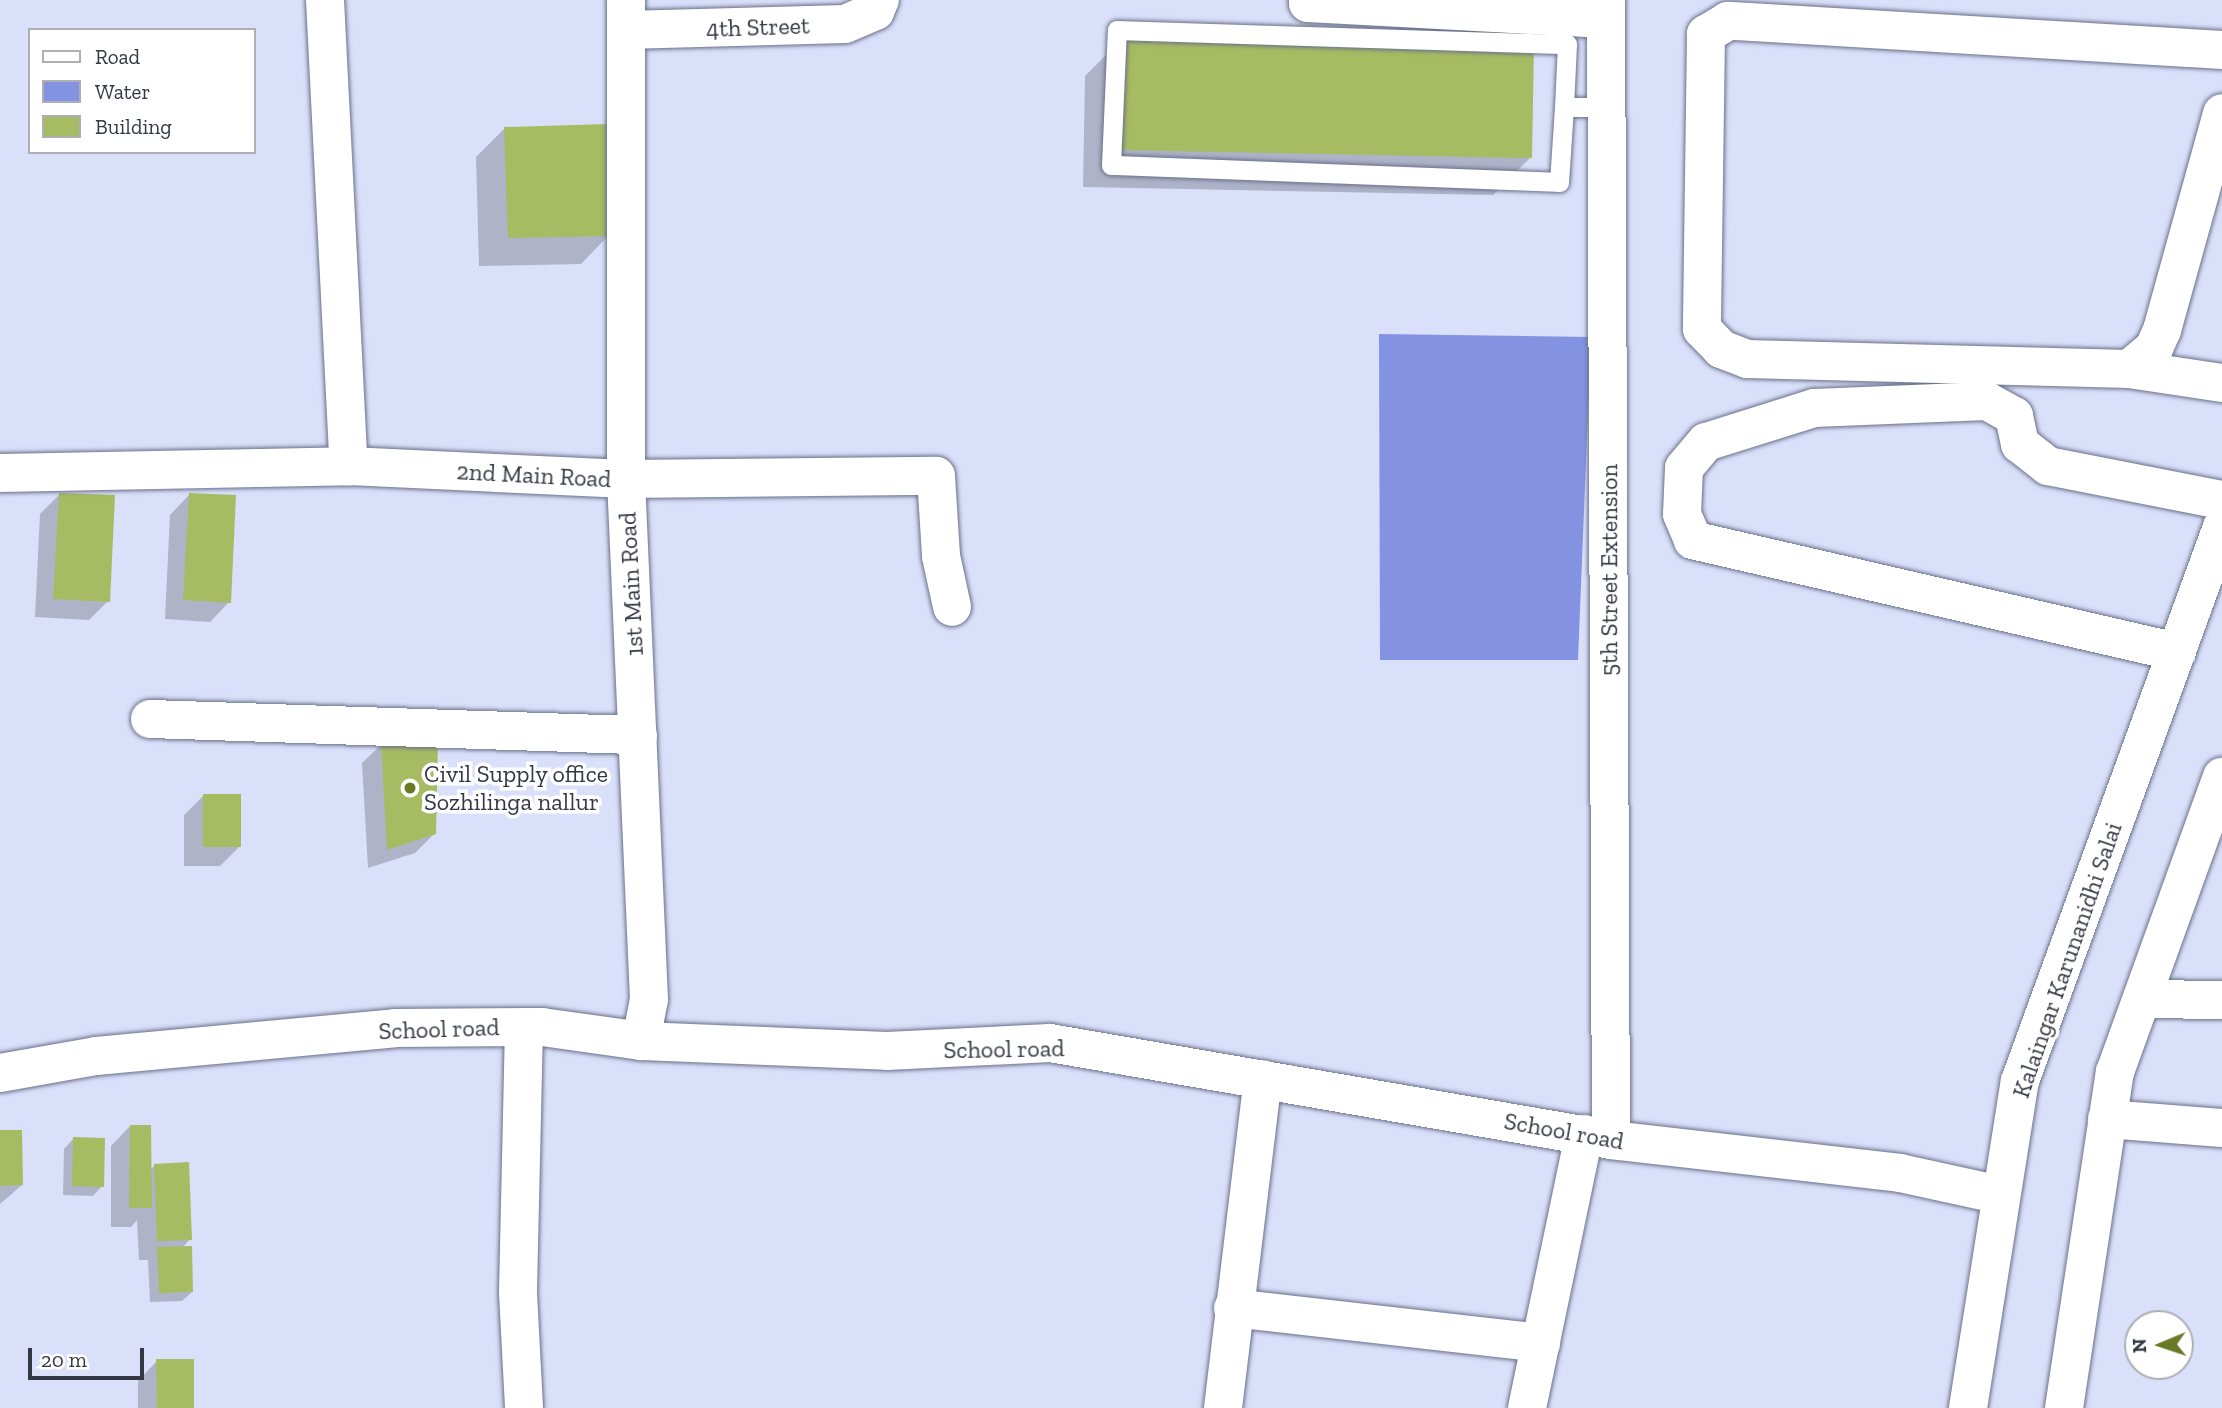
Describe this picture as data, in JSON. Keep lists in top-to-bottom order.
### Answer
{
  "streets": {
    "street": [
      "4th Street",
      "2nd Main Road",
      "5th Street Extension",
      "1st Main Road",
      "Kalaingar Karunanidhi Salai",
      "School road"
    ]
  },
  "crossings": [
    ["4th Street", "1st Main Road"],
    ["2nd Main Road", "1st Main Road"],
    ["5th Street Extension", "School road"],
    ["1st Main Road", "School road"],
    ["Kalaingar Karunanidhi Salai", "School road"]
  ],
  "places": ["Civil Supply office Sozhilinga nallur"],
  "legend": ["Road", "Water", "Building"],
  "scale_bar": "20 m",
  "north": "left"
}
